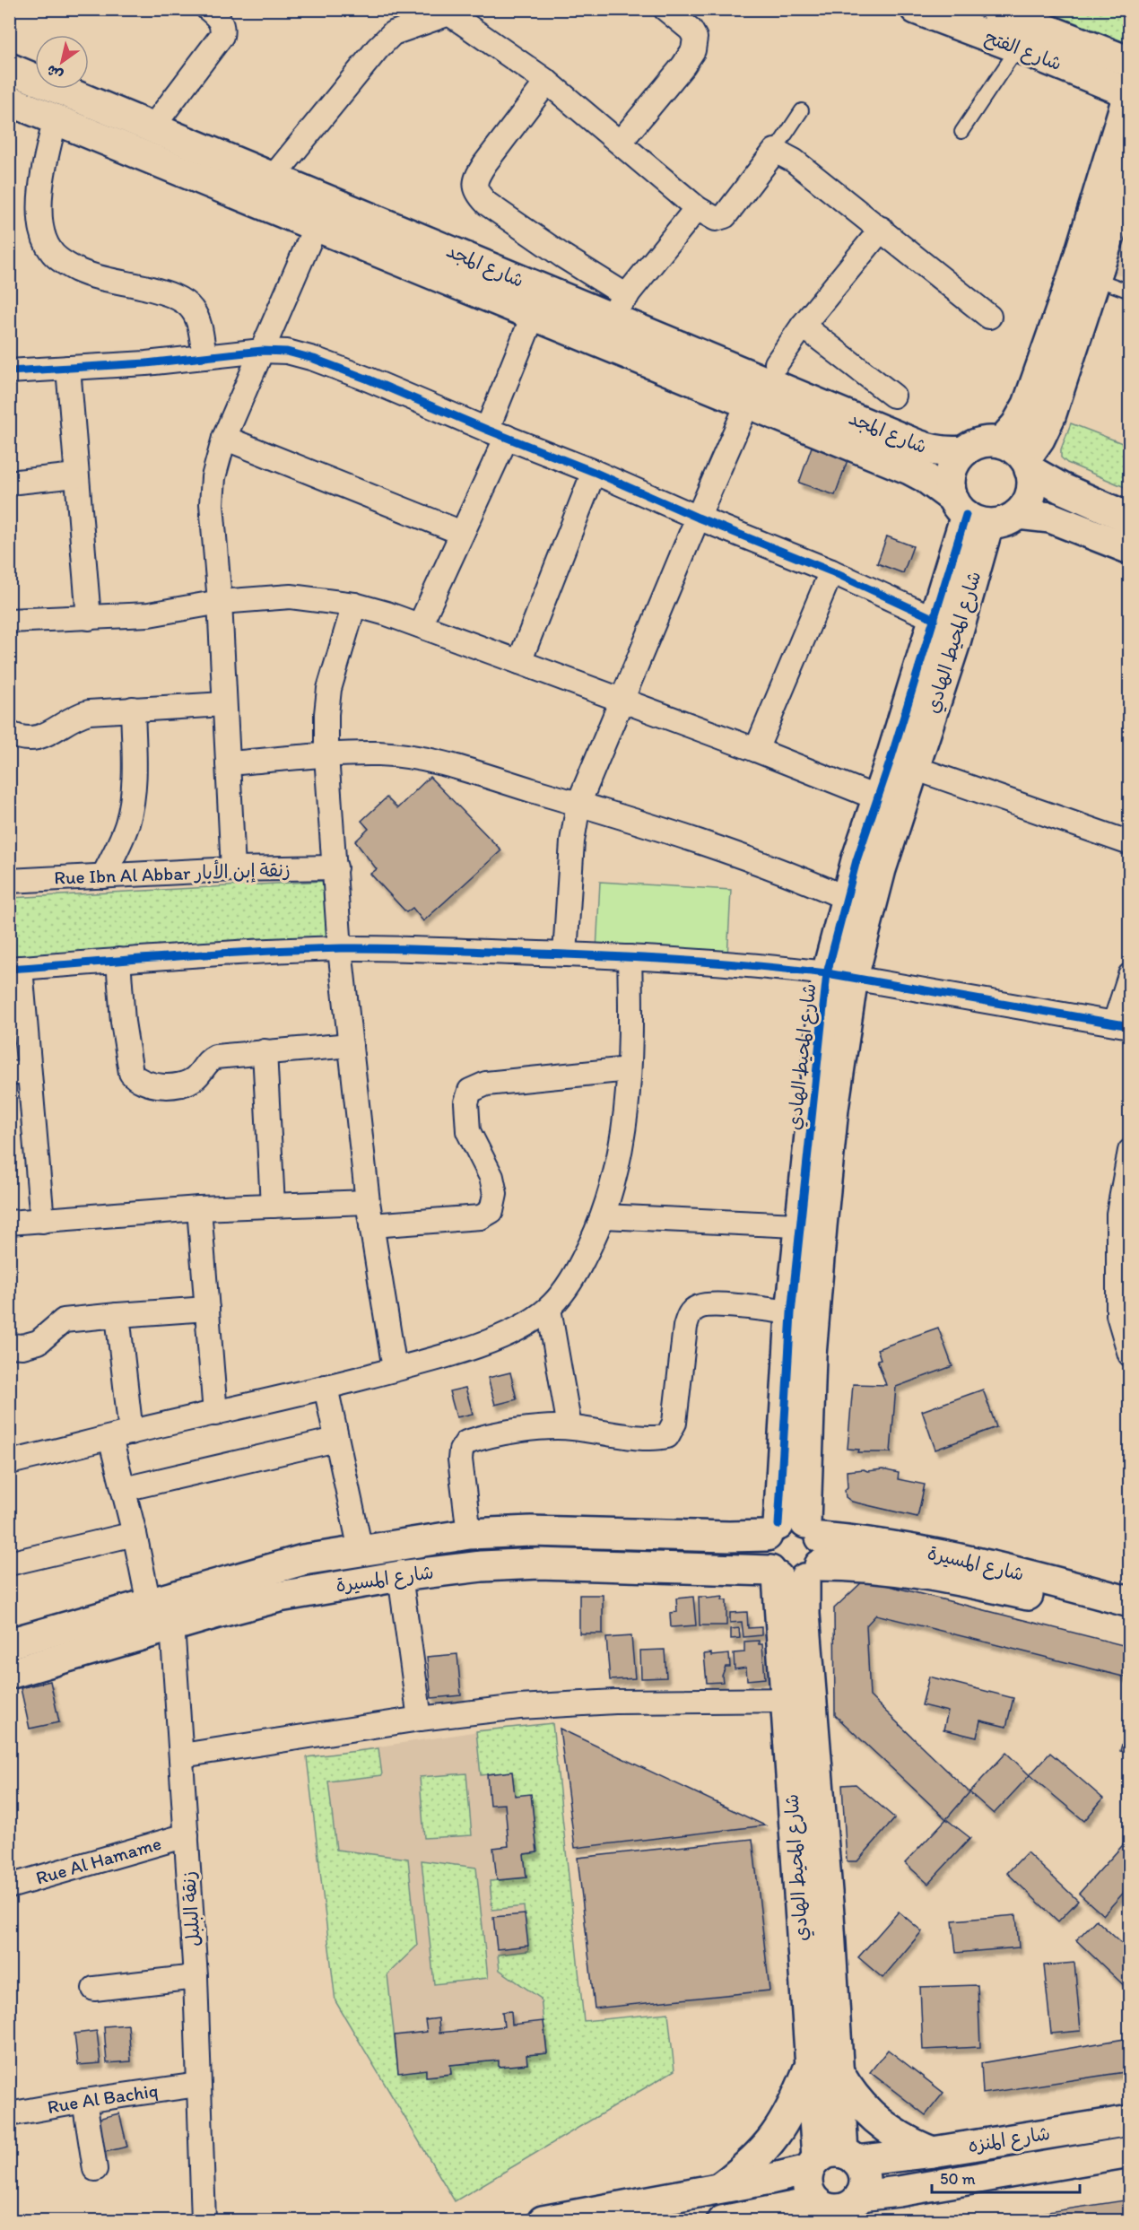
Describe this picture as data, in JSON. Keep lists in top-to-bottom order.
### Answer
{
  "streets": {
    "street": [
      "شارع الفتح",
      "شارع المجد",
      "شارع المحيط الهادي",
      "Rue Ibn Al Abbar زنقة إبن الأبار",
      "شارع المسيرة",
      "Rue Al Hamame",
      "زنقة البلبل",
      "Rue Al Bachiq",
      "شارع المنزه"
    ]
  },
  "crossings": [
    ["شارع المجد", "شارع المحيط الهادي"],
    ["شارع المحيط الهادي", "شارع المسيرة"],
    ["شارع المحيط الهادي", "شارع المنزه"],
    ["شارع المسيرة", "زنقة البلبل"],
    ["Rue Al Hamame", "زنقة البلبل"],
    ["زنقة البلبل", "Rue Al Bachiq"]
  ],
  "scale_bar": "50 m",
  "north": "bottom left"
}
